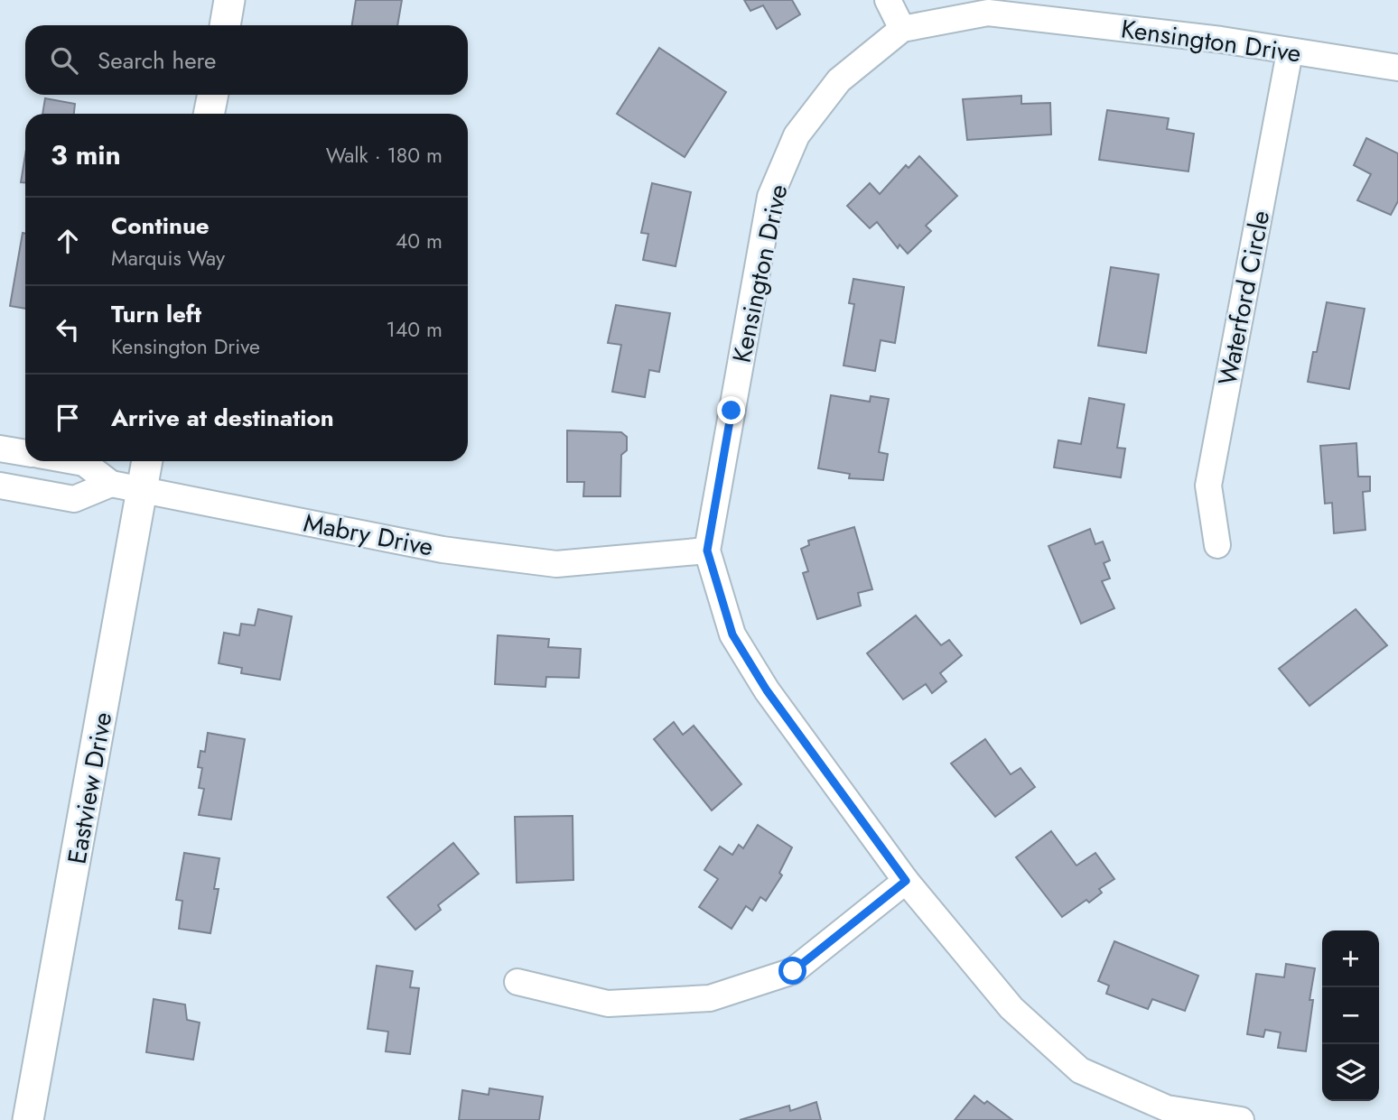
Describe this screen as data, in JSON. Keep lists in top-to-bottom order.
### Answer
{
  "streets": {
    "street": [
      "Kensington Drive",
      "Waterford Circle",
      "Mabry Drive",
      "Eastview Drive"
    ]
  },
  "crossings": [
    ["Kensington Drive", "Waterford Circle"],
    ["Kensington Drive", "Mabry Drive"],
    ["Mabry Drive", "Eastview Drive"]
  ],
  "page": {
    "search": "Search here",
    "heading": ["3 min", "Walk · 180 m"],
    "list": [
      ["Continue", "Marquis Way", "40 m"],
      ["Turn left", "Kensington Drive", "140 m"],
      "Arrive at destination"
    ],
    "map_buttons": ["+", "−"]
  }
}
